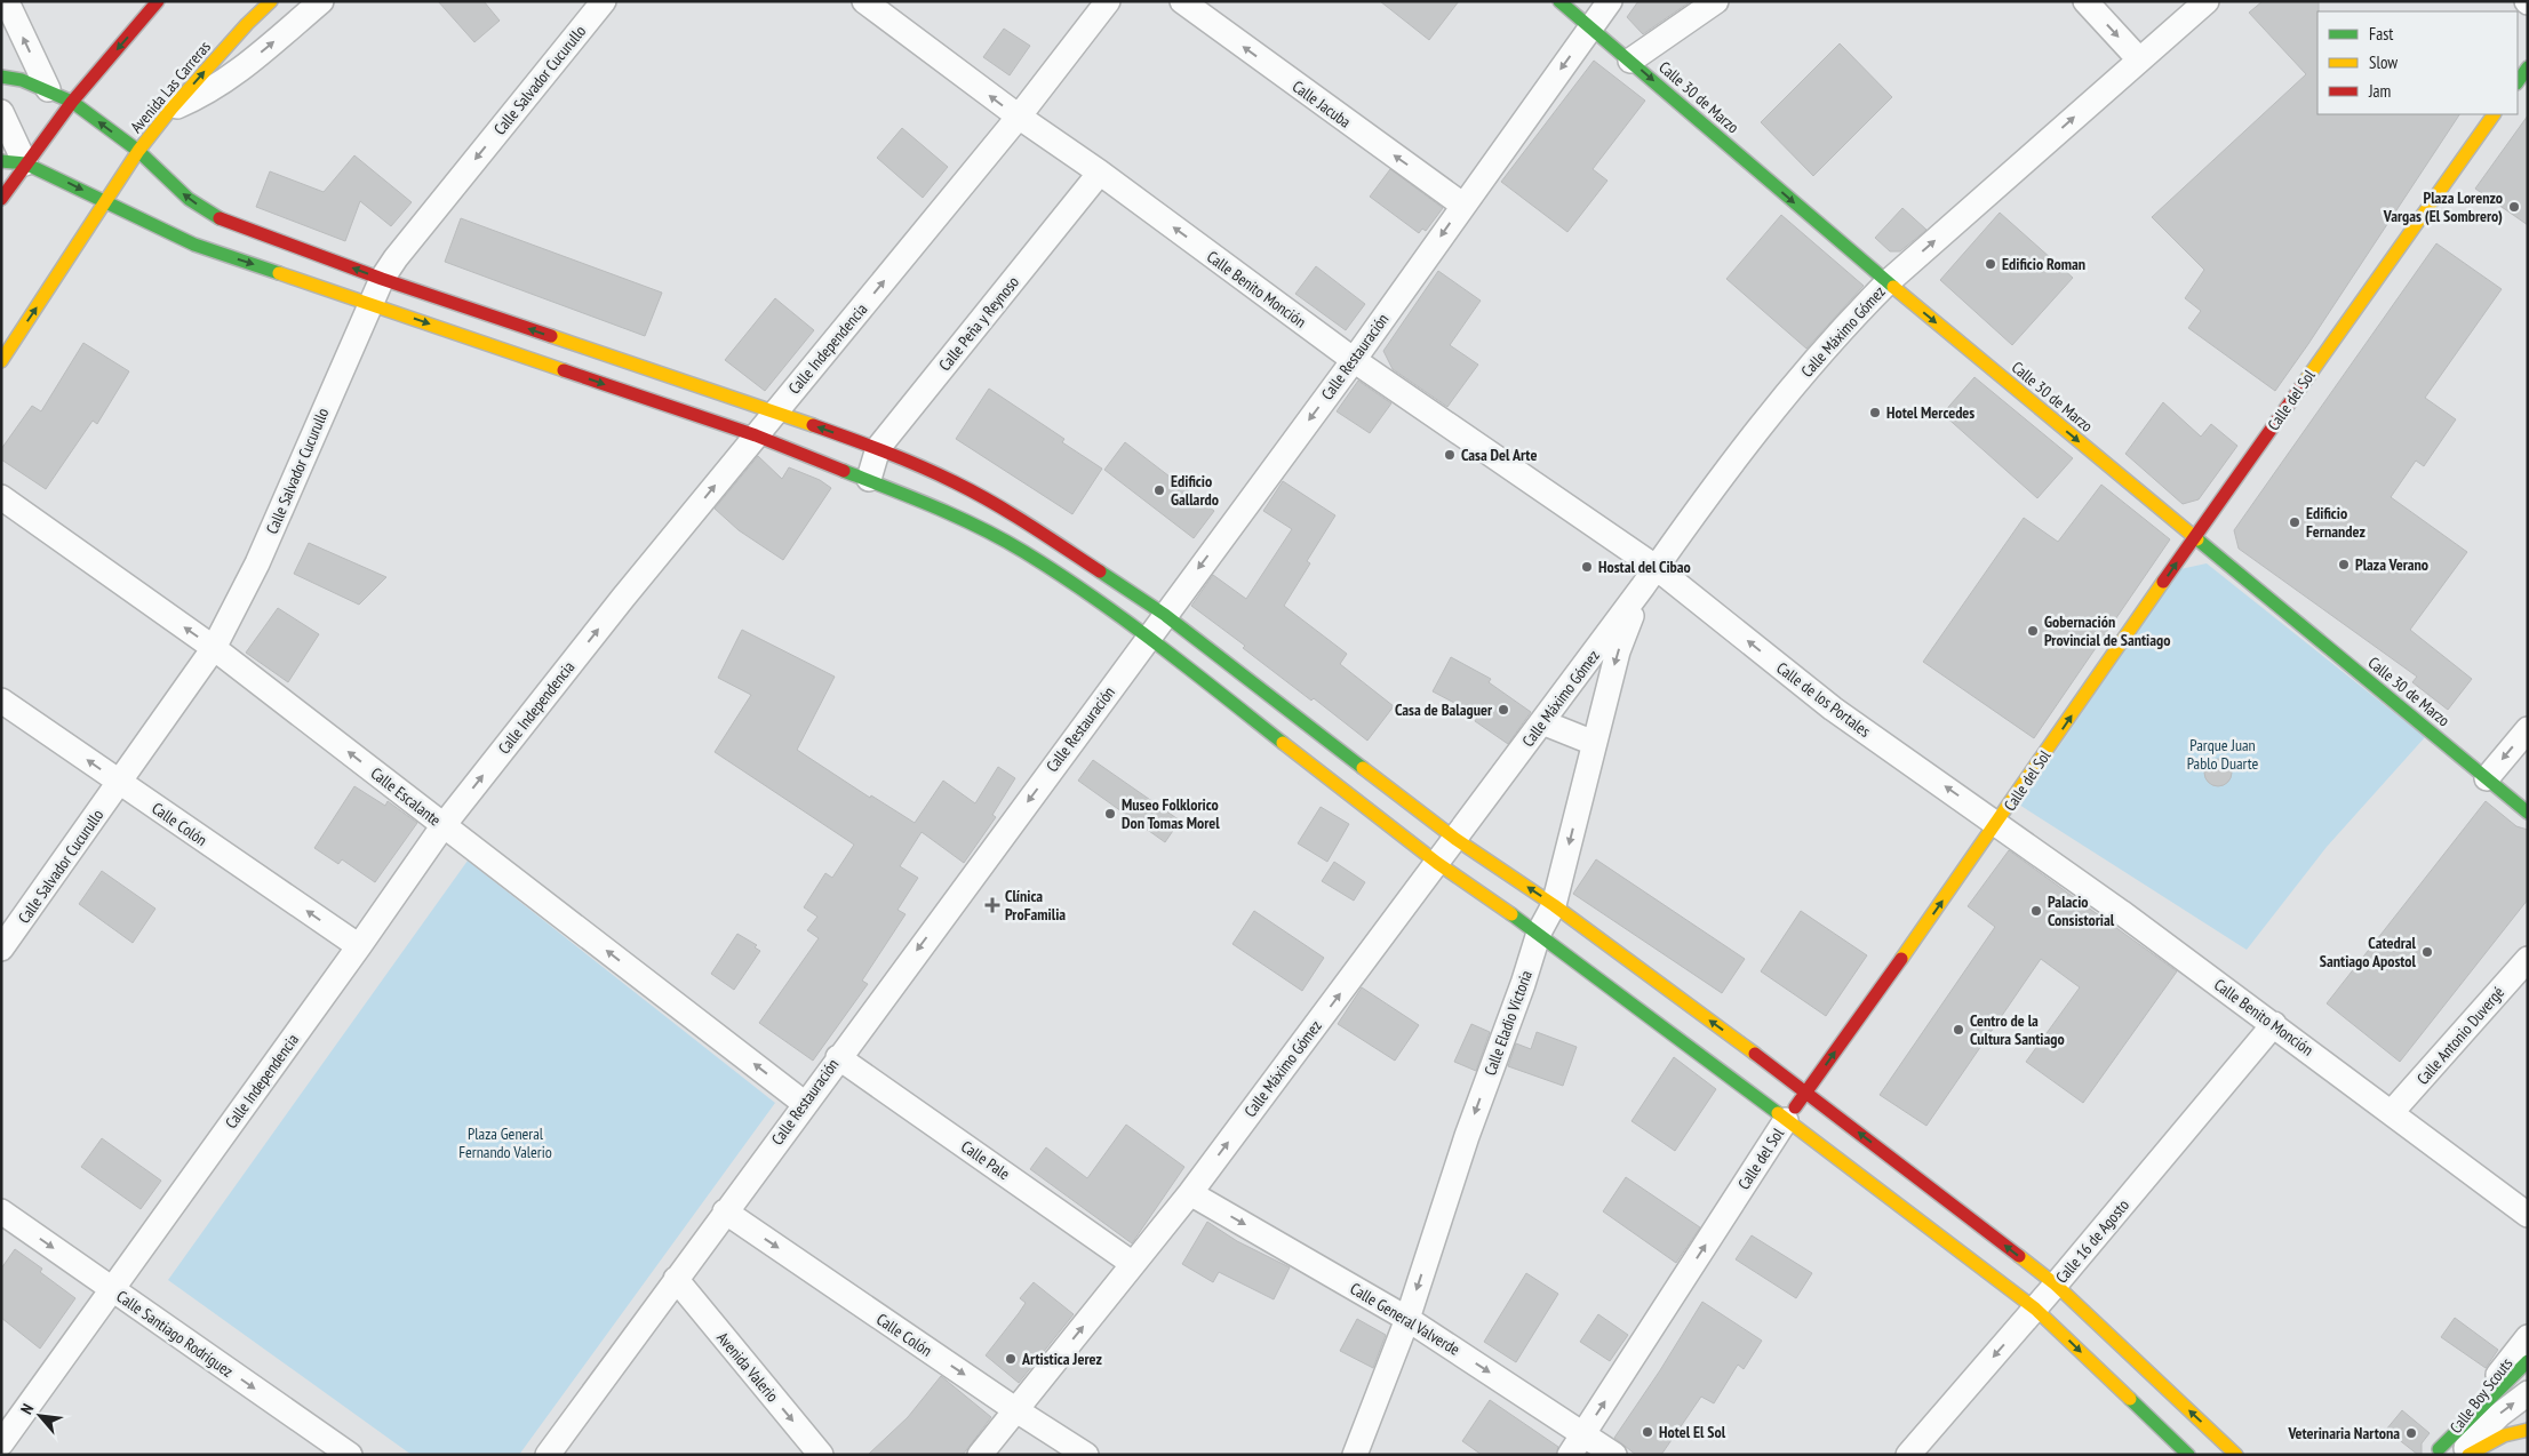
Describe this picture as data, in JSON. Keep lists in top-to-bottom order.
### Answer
{
  "streets": {
    "main road": ["Avenida Las Carreras", "Calle 30 de Marzo", "Calle del Sol"],
    "street": [
      "Calle Salvador Cucurullo",
      "Calle Jacuba",
      "Calle Benito Monción",
      "Calle Peña y Reynoso",
      "Calle Máximo Gómez",
      "Calle Independencia",
      "Calle Restauración",
      "Calle de los Portales",
      "Calle Escalante",
      "Calle Colón",
      "Calle Eladio Victoria",
      "Calle Antonio Duvergé",
      "Calle Pale",
      "Calle 16 de Agosto",
      "Calle General Valverde",
      "Calle Santiago Rodríguez",
      "Avenida Valerio",
      "Calle Boy Scouts"
    ]
  },
  "crossings": [
    ["Calle Salvador Cucurullo", "Calle Escalante"],
    ["Calle Salvador Cucurullo", "Calle Colón"],
    ["Calle 30 de Marzo", "Calle Máximo Gómez"],
    ["Calle 30 de Marzo", "Calle Restauración"],
    ["Calle 30 de Marzo", "Calle del Sol"],
    ["Calle Jacuba", "Calle Restauración"],
    ["Calle Benito Monción", "Calle Peña y Reynoso"],
    ["Calle Benito Monción", "Calle Máximo Gómez"],
    ["Calle Benito Monción", "Calle Independencia"],
    ["Calle Benito Monción", "Calle Restauración"],
    ["Calle Benito Monción", "Calle del Sol"],
    ["Calle Benito Monción", "Calle de los Portales"],
    ["Calle Benito Monción", "Calle Eladio Victoria"],
    ["Calle Benito Monción", "Calle Antonio Duvergé"],
    ["Calle Benito Monción", "Calle 16 de Agosto"],
    ["Calle Máximo Gómez", "Calle de los Portales"],
    ["Calle Máximo Gómez", "Calle Colón"],
    ["Calle Máximo Gómez", "Calle Eladio Victoria"],
    ["Calle Máximo Gómez", "Calle Pale"],
    ["Calle Máximo Gómez", "Calle General Valverde"],
    ["Calle Independencia", "Calle Escalante"],
    ["Calle Independencia", "Calle Colón"],
    ["Calle Independencia", "Calle Santiago Rodríguez"],
    ["Calle Restauración", "Calle Escalante"],
    ["Calle Restauración", "Calle Colón"],
    ["Calle Restauración", "Calle Pale"],
    ["Calle Restauración", "Avenida Valerio"],
    ["Calle del Sol", "Calle de los Portales"],
    ["Calle del Sol", "Calle General Valverde"],
    ["Calle de los Portales", "Calle Eladio Victoria"],
    ["Calle Eladio Victoria", "Calle General Valverde"]
  ],
  "one_way": [
    "Calle 30 de Marzo",
    "Calle Jacuba",
    "Calle Máximo Gómez",
    "Calle Independencia",
    "Calle Restauración",
    "Calle del Sol",
    "Calle de los Portales",
    "Calle Escalante",
    "Calle Eladio Victoria",
    "Calle General Valverde",
    "Calle Santiago Rodríguez",
    "Avenida Valerio"
  ],
  "parks": ["Parque Juan Pablo Duarte", "Plaza General Fernando Valerio"],
  "places": {
    "other": [
      "Plaza Lorenzo Vargas (El Sombrero)",
      "Edificio Roman",
      "Hotel Mercedes",
      "Casa Del Arte",
      "Edificio Gallardo",
      "Edificio Fernandez",
      "Plaza Verano",
      "Hostal del Cibao",
      "Gobernación Provincial de Santiago",
      "Casa de Balaguer",
      "Museo Folklorico Don Tomas Morel",
      "Palacio Consistorial",
      "Catedral Santiago Apostol",
      "Centro de la Cultura Santiago",
      "Artistica Jerez",
      "Hotel El Sol",
      "Veterinaria Nartona"
    ],
    "health": ["Clínica ProFamilia"]
  },
  "legend": ["Fast", "Slow", "Jam"],
  "north": "top left"
}
